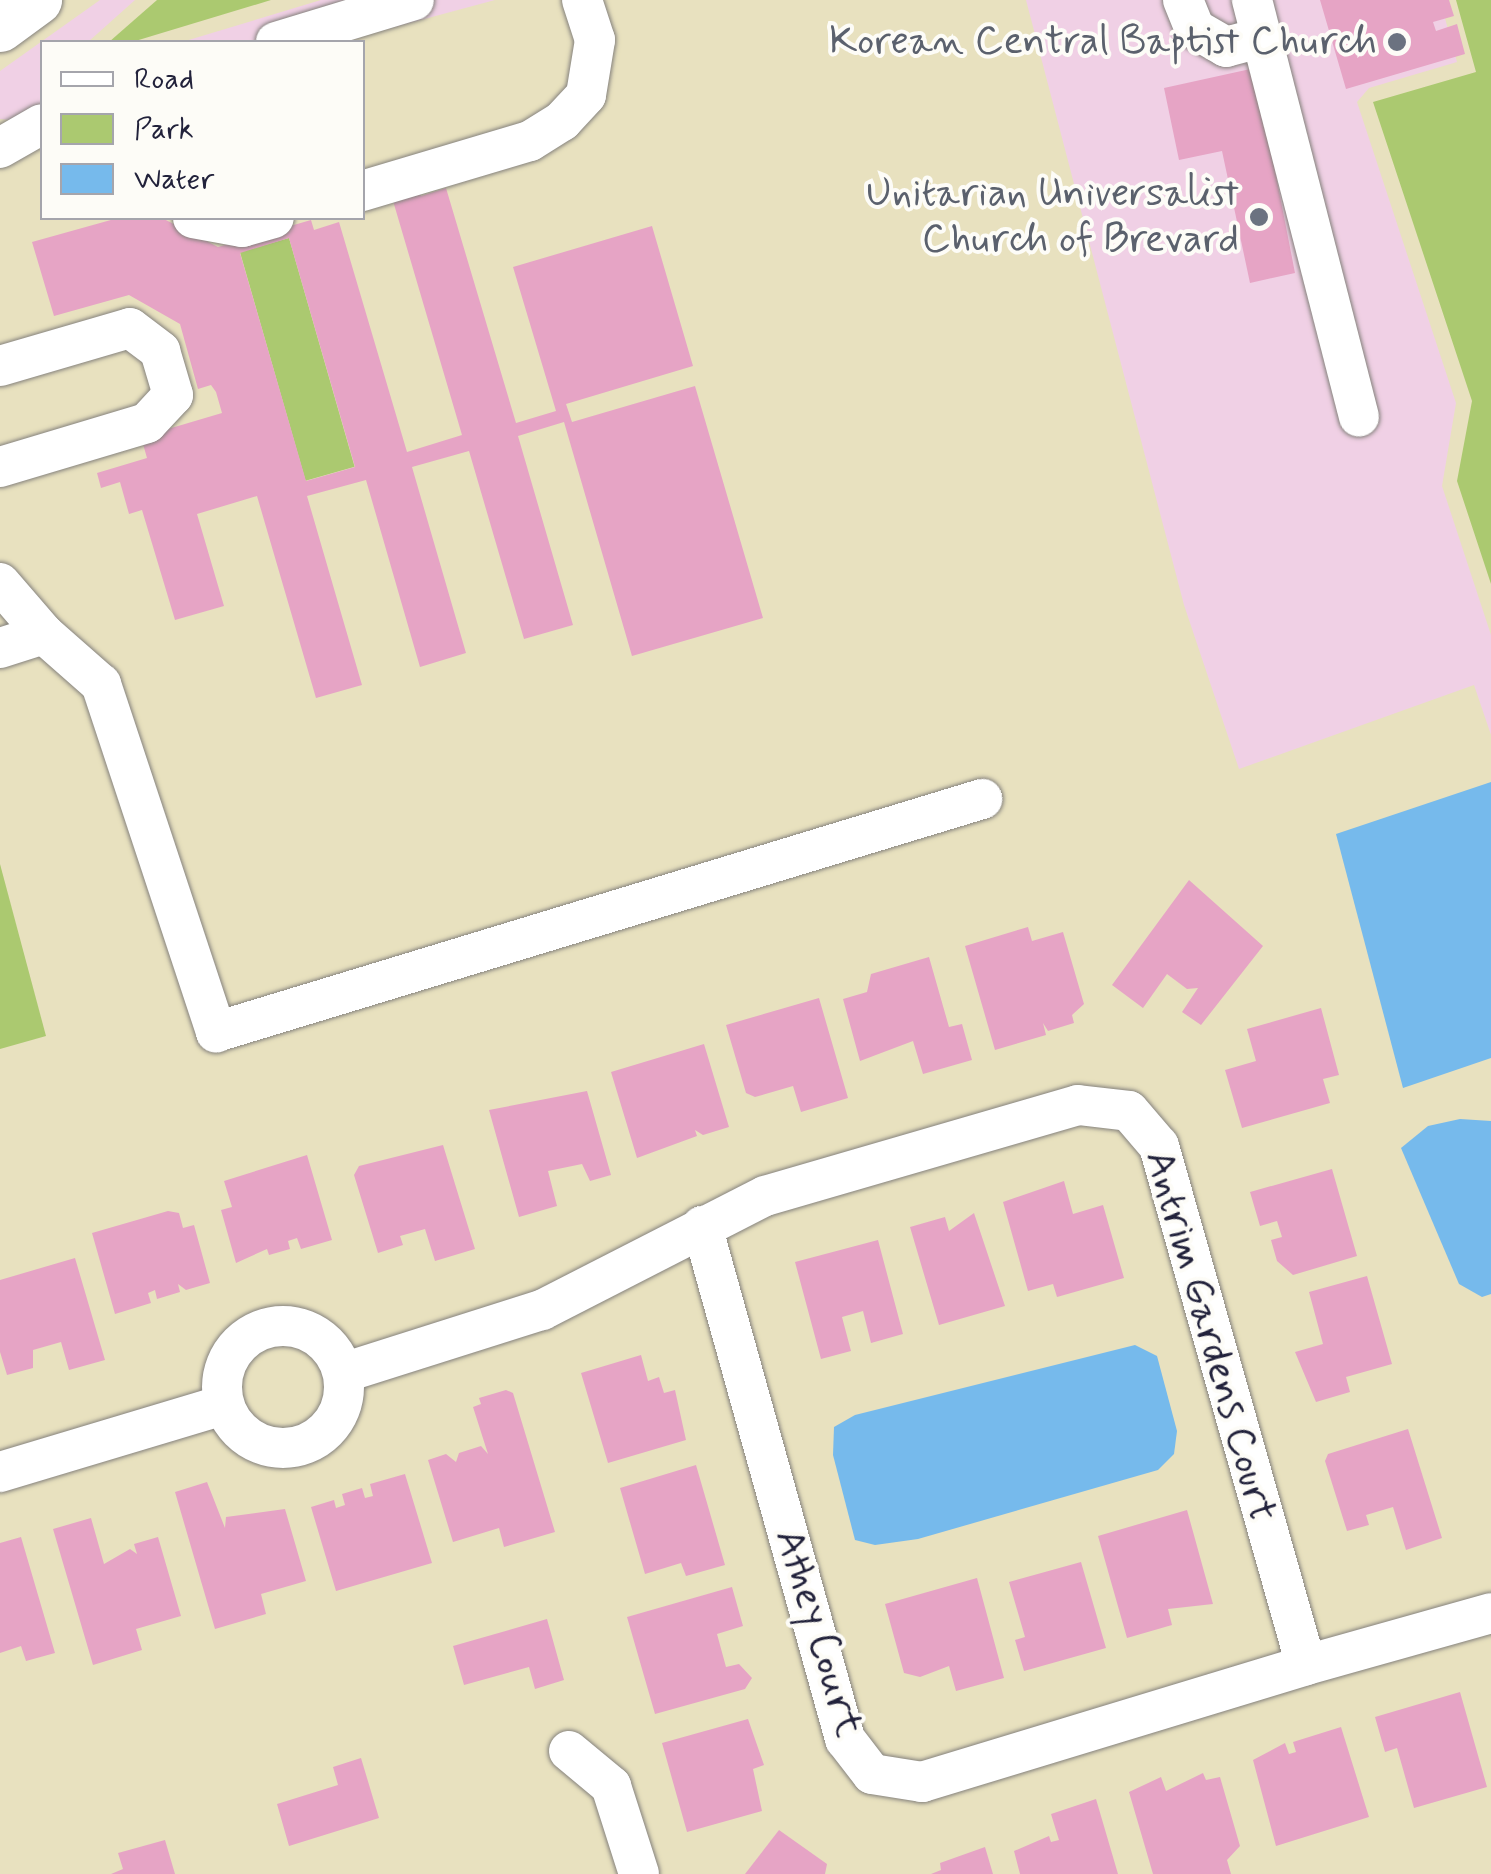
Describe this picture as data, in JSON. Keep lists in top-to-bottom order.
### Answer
{
  "streets": {
    "street": ["Antrim Gardens Court", "Athey Court"]
  },
  "crossings": [
    ["Antrim Gardens Court", "Athey Court"]
  ],
  "places": ["Korean Central Baptist Church", "Unitarian Universalist Church of Brevard"],
  "legend": ["Road", "Park", "Water"]
}
